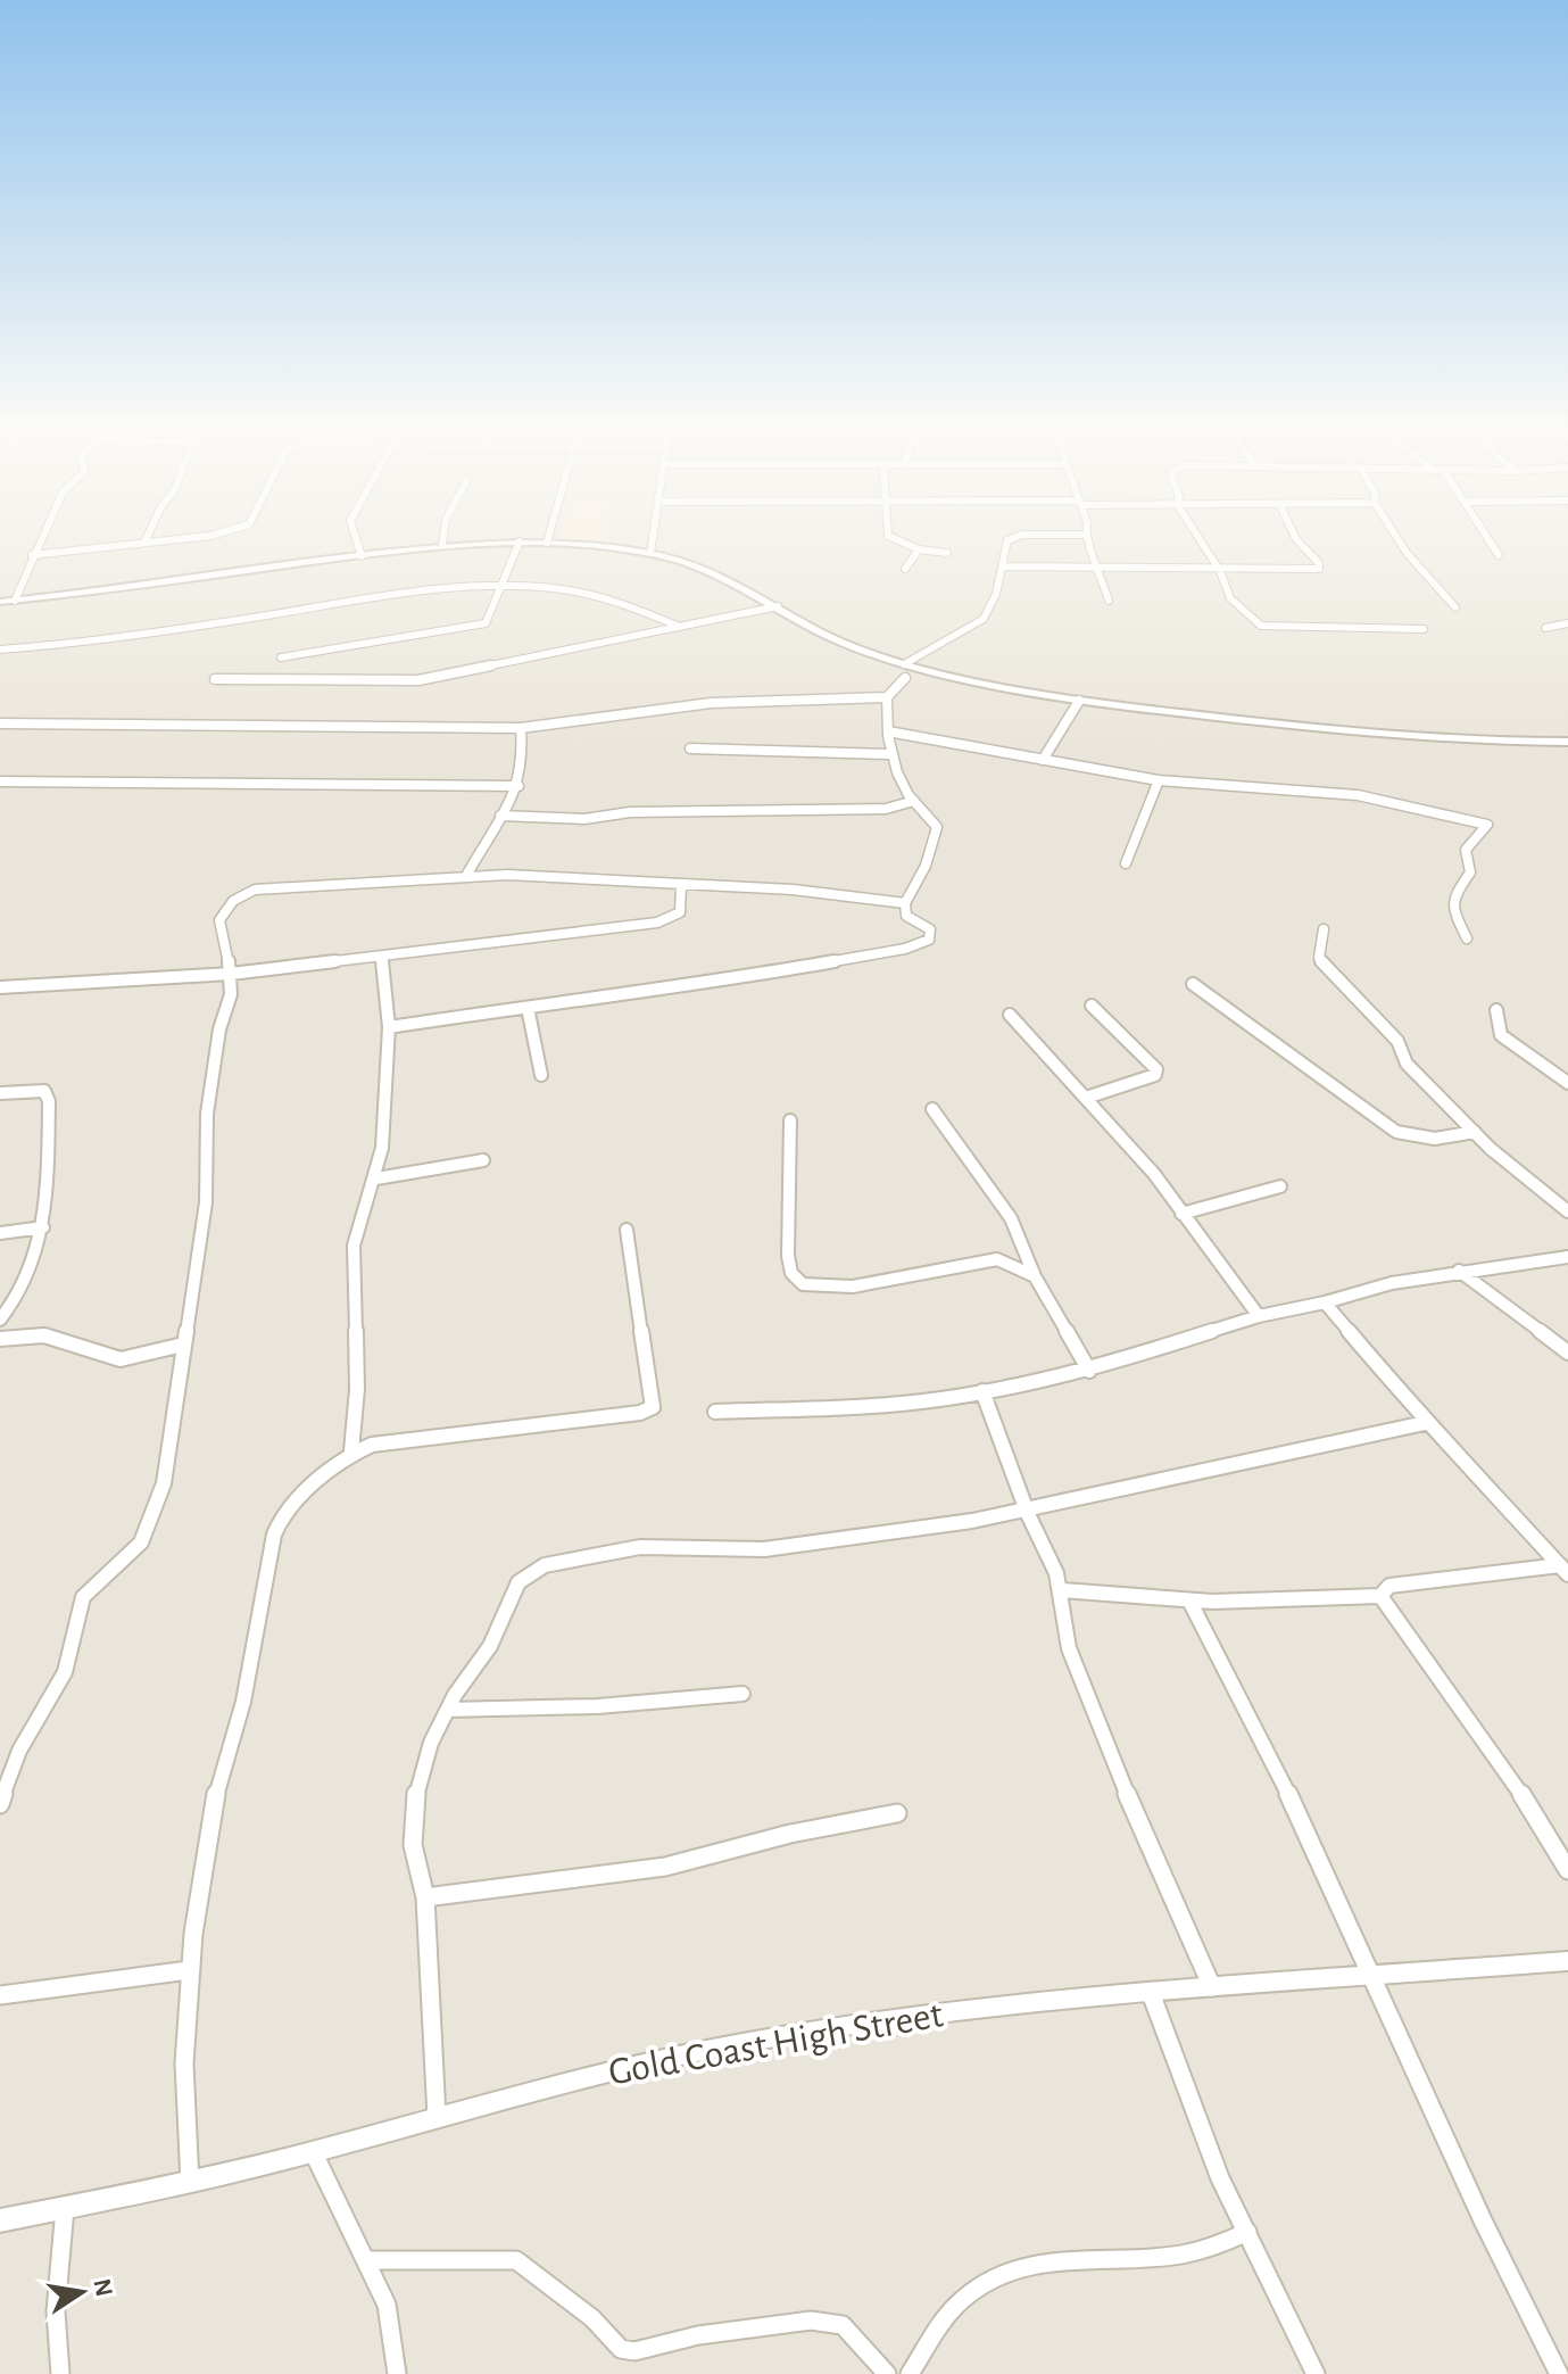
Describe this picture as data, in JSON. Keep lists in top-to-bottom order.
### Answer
{
  "streets": {
    "street": ["Gold Coast High Street"]
  },
  "north": "right"
}
